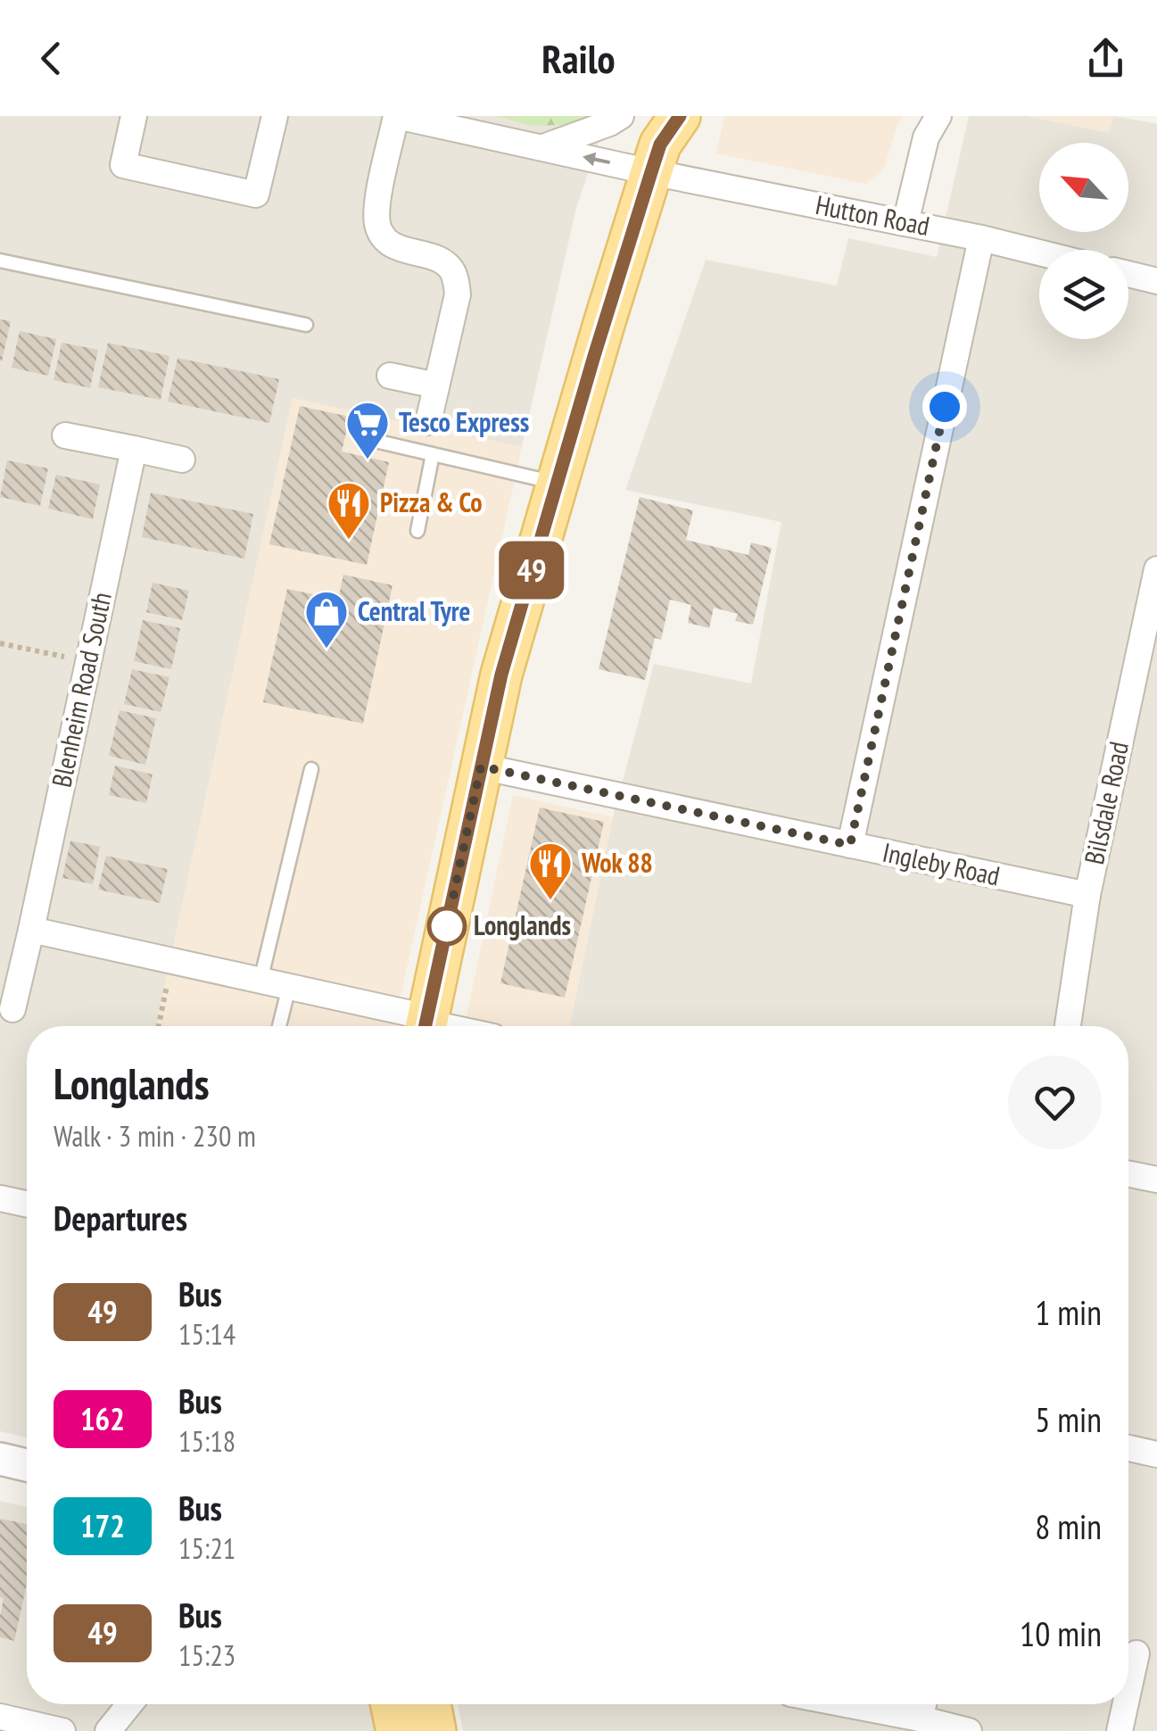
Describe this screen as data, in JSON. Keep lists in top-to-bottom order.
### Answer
{
  "streets": {
    "street": [
      "Hutton Road",
      "Blenheim Road South",
      "Bilsdale Road",
      "Ingleby Road"
    ]
  },
  "crossings": [
    ["Bilsdale Road", "Ingleby Road"]
  ],
  "places": {
    "supermarket": ["Tesco Express"],
    "restaurant": ["Pizza & Co", "Wok 88"],
    "shop": ["Central Tyre"],
    "other": ["Longlands"]
  },
  "lines": ["bus line 49"],
  "north": "top left",
  "page": {
    "header": "Railo",
    "on_map": "49",
    "heading": [
      ["Longlands", "Walk · 3 min · 230 m"],
      "Departures"
    ],
    "list": [
      {
        "mark": "49",
        "name": "Bus",
        "note": "15:14",
        "value": "1 min"
      },
      {
        "mark": "162",
        "name": "Bus",
        "note": "15:18",
        "value": "5 min"
      },
      {
        "mark": "172",
        "name": "Bus",
        "note": "15:21",
        "value": "8 min"
      },
      {
        "mark": "49",
        "name": "Bus",
        "note": "15:23",
        "value": "10 min"
      }
    ]
  }
}
